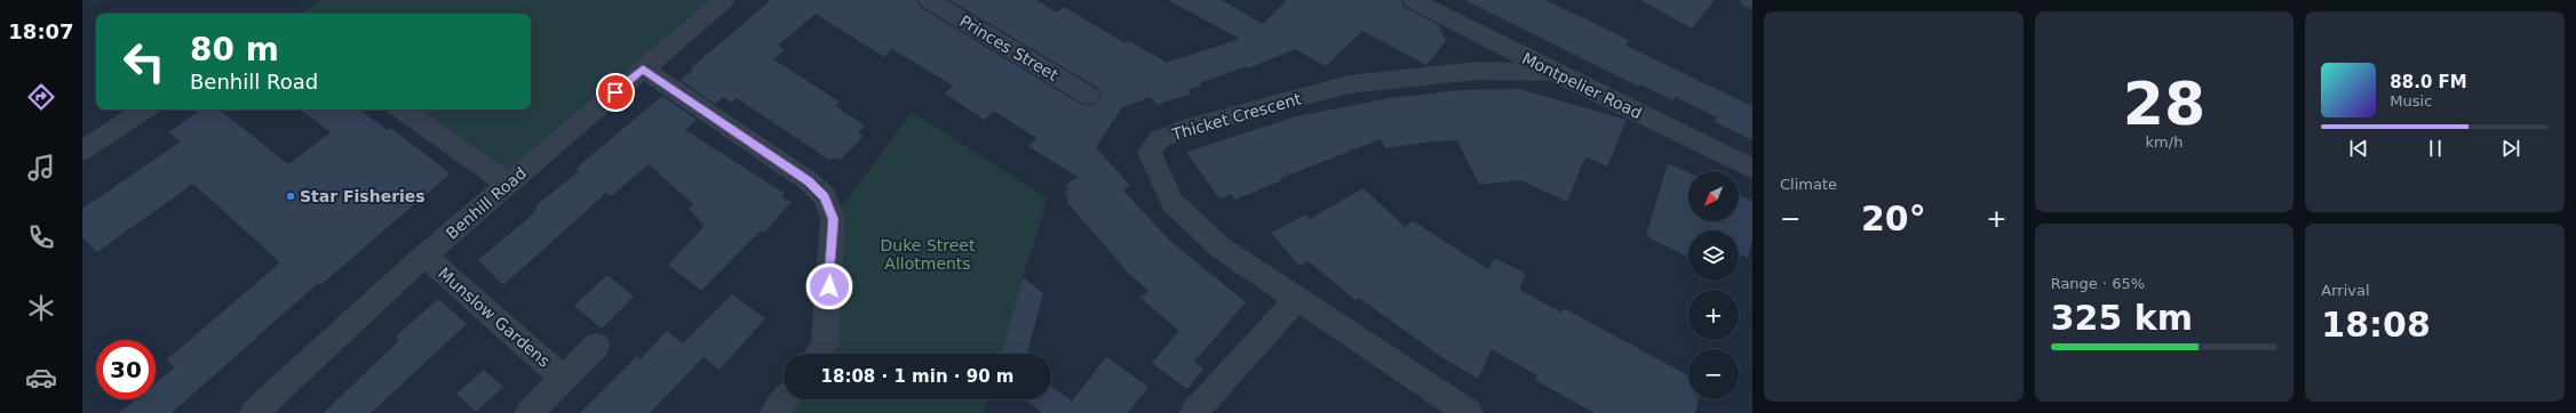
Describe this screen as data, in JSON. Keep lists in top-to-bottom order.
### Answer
{
  "streets": {
    "street": [
      "Princes Street",
      "Montpelier Road",
      "Thicket Crescent",
      "Benhill Road",
      "Munslow Gardens"
    ]
  },
  "crossings": [
    ["Montpelier Road", "Thicket Crescent"],
    ["Benhill Road", "Munslow Gardens"]
  ],
  "parks": ["Duke Street Allotments"],
  "places": ["Star Fisheries"],
  "north": "bottom left",
  "page": {
    "tabs": "18:07",
    "tile": [
      "Climate",
      ["28", "km/h"],
      ["Range · 65%", "325 km"],
      ["Arrival", "18:08"]
    ],
    "turn": ["80 m", "Benhill Road"],
    "song": ["88.0 FM", "Music"],
    "map_buttons": ["+", "−"],
    "heat": ["−", "20°", "+"],
    "limit": "30",
    "trip": "18:08 · 1 min · 90 m"
  }
}
